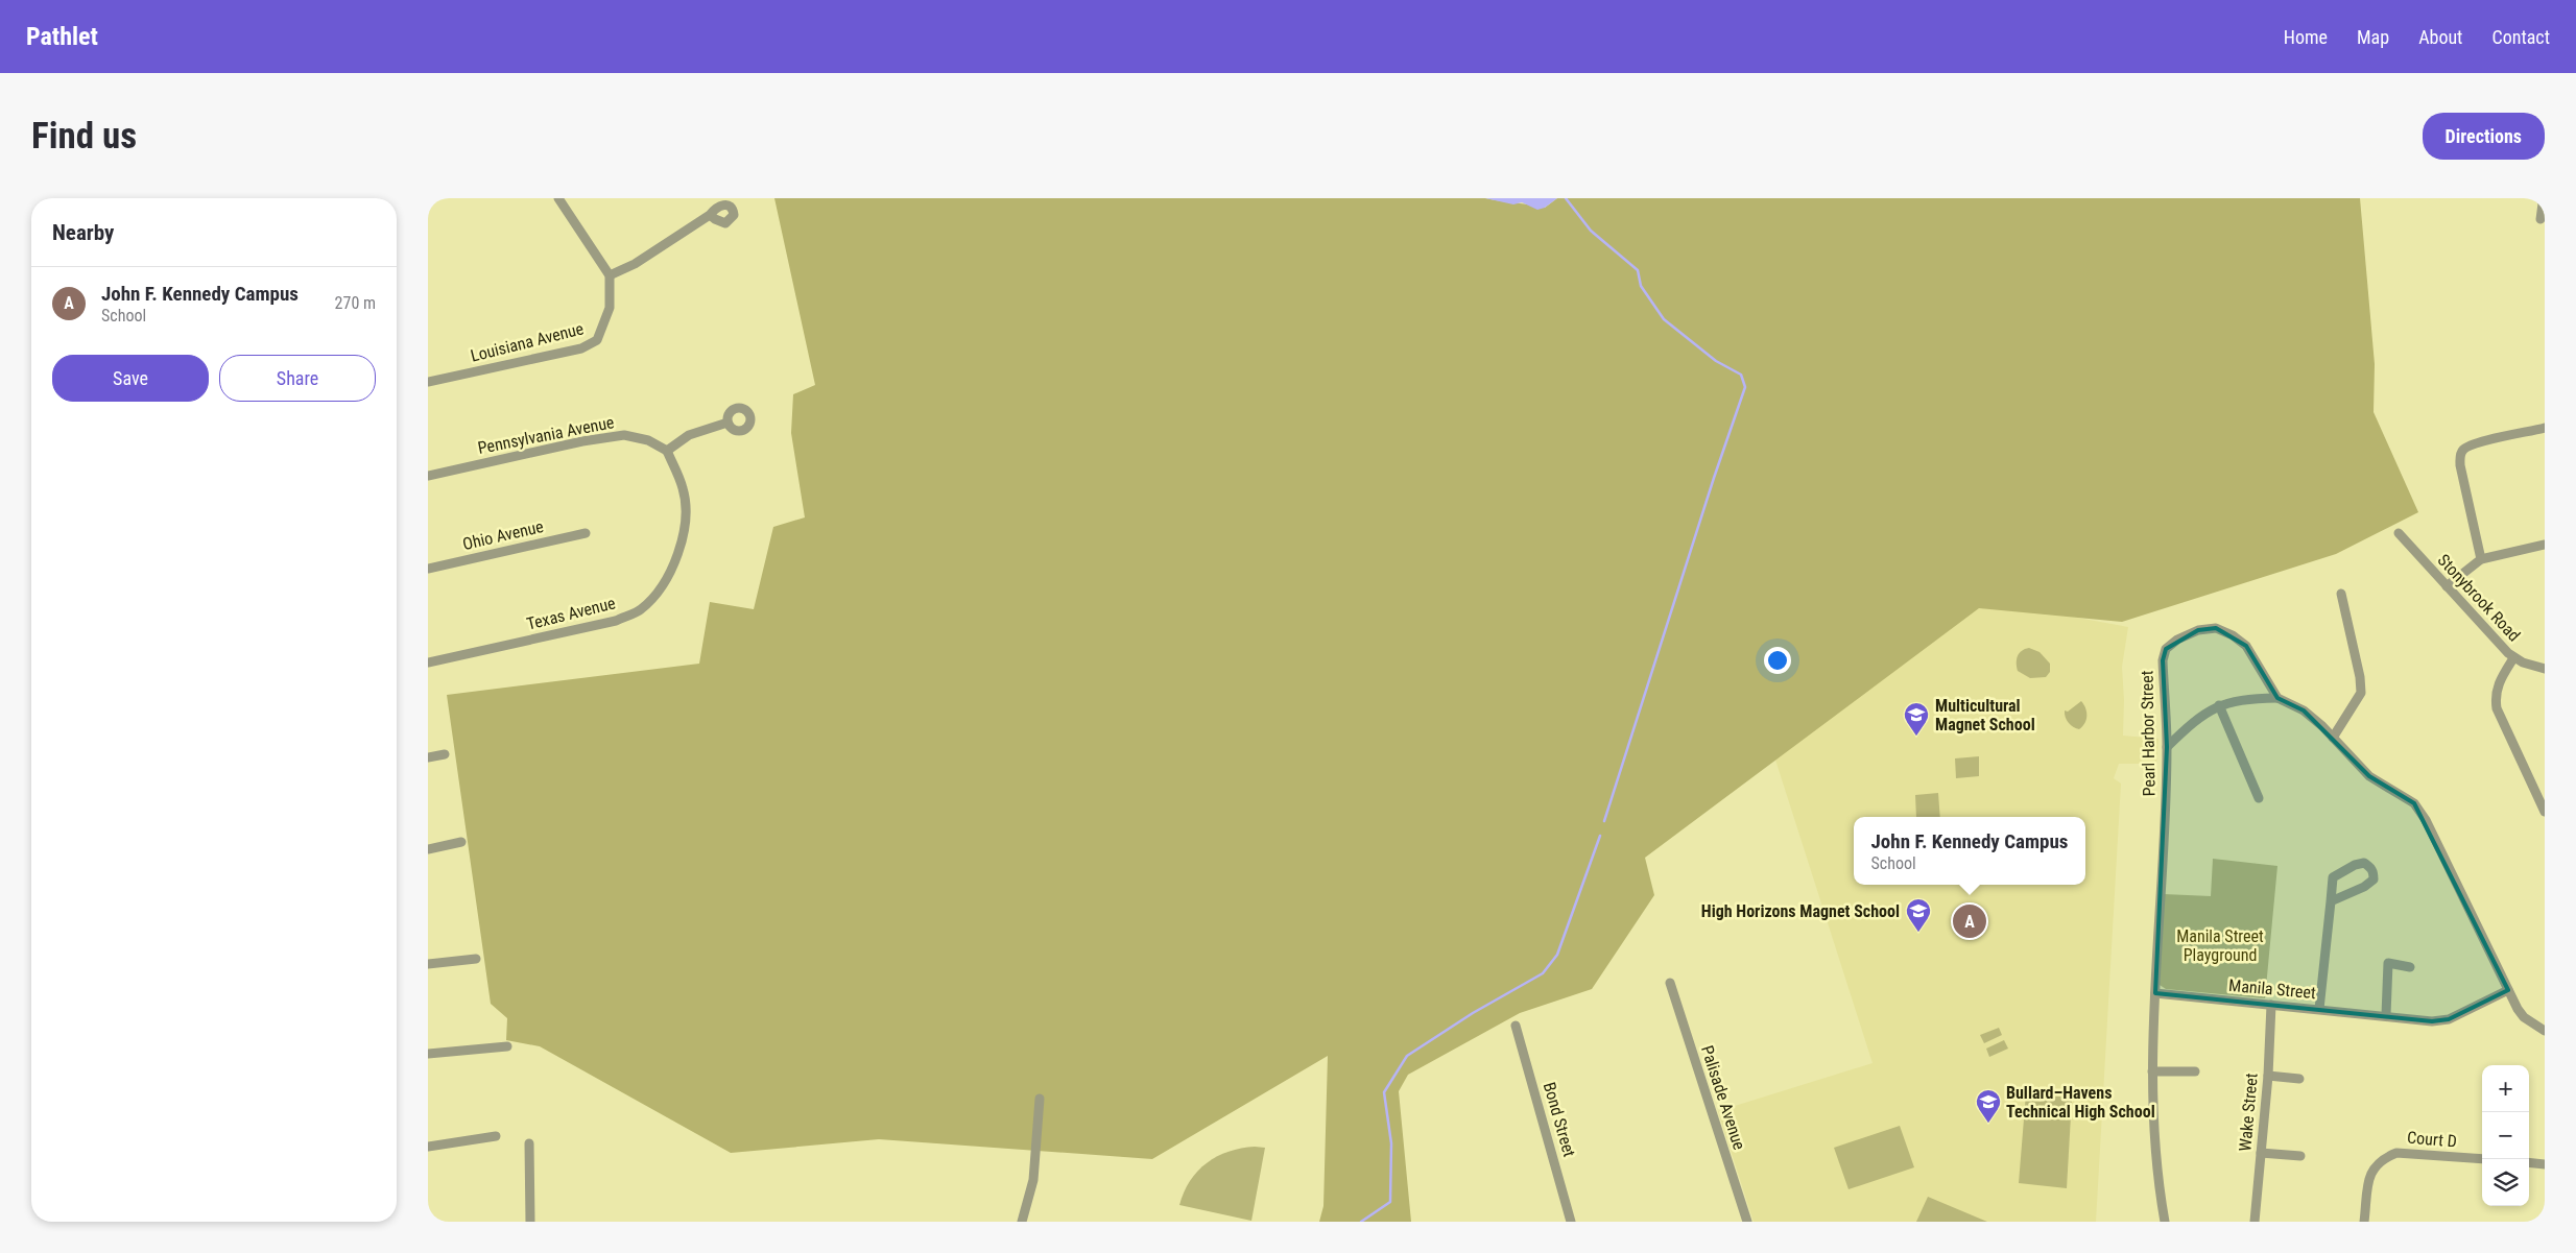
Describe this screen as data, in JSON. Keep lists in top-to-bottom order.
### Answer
{
  "streets": {
    "street": [
      "Louisiana Avenue",
      "Pennsylvania Avenue",
      "Ohio Avenue",
      "Stonybrook Road",
      "Texas Avenue",
      "Pearl Harbor Street",
      "Manila Street",
      "Palisade Avenue",
      "Wake Street",
      "Bond Street",
      "Court D"
    ]
  },
  "crossings": [
    ["Pennsylvania Avenue", "Texas Avenue"],
    ["Pearl Harbor Street", "Manila Street"],
    ["Manila Street", "Wake Street"]
  ],
  "parks": ["Manila Street Playground"],
  "places": {
    "school or university": ["Multicultural Magnet School", "High Horizons Magnet School", "Bullard–Havens Technical High School"]
  },
  "page": {
    "header": "Pathlet",
    "nav": [
      "Home",
      "Map",
      "About",
      "Contact"
    ],
    "buttons": [
      "Directions",
      ["Save", "Share"]
    ],
    "title": "Find us",
    "heading": "Nearby",
    "list": [
      {
        "mark": "A",
        "name": "John F. Kennedy Campus",
        "note": "School",
        "value": "270 m"
      }
    ],
    "popup": ["John F. Kennedy Campus", "School"],
    "pins": "A",
    "map_buttons": ["+", "−"]
  }
}
